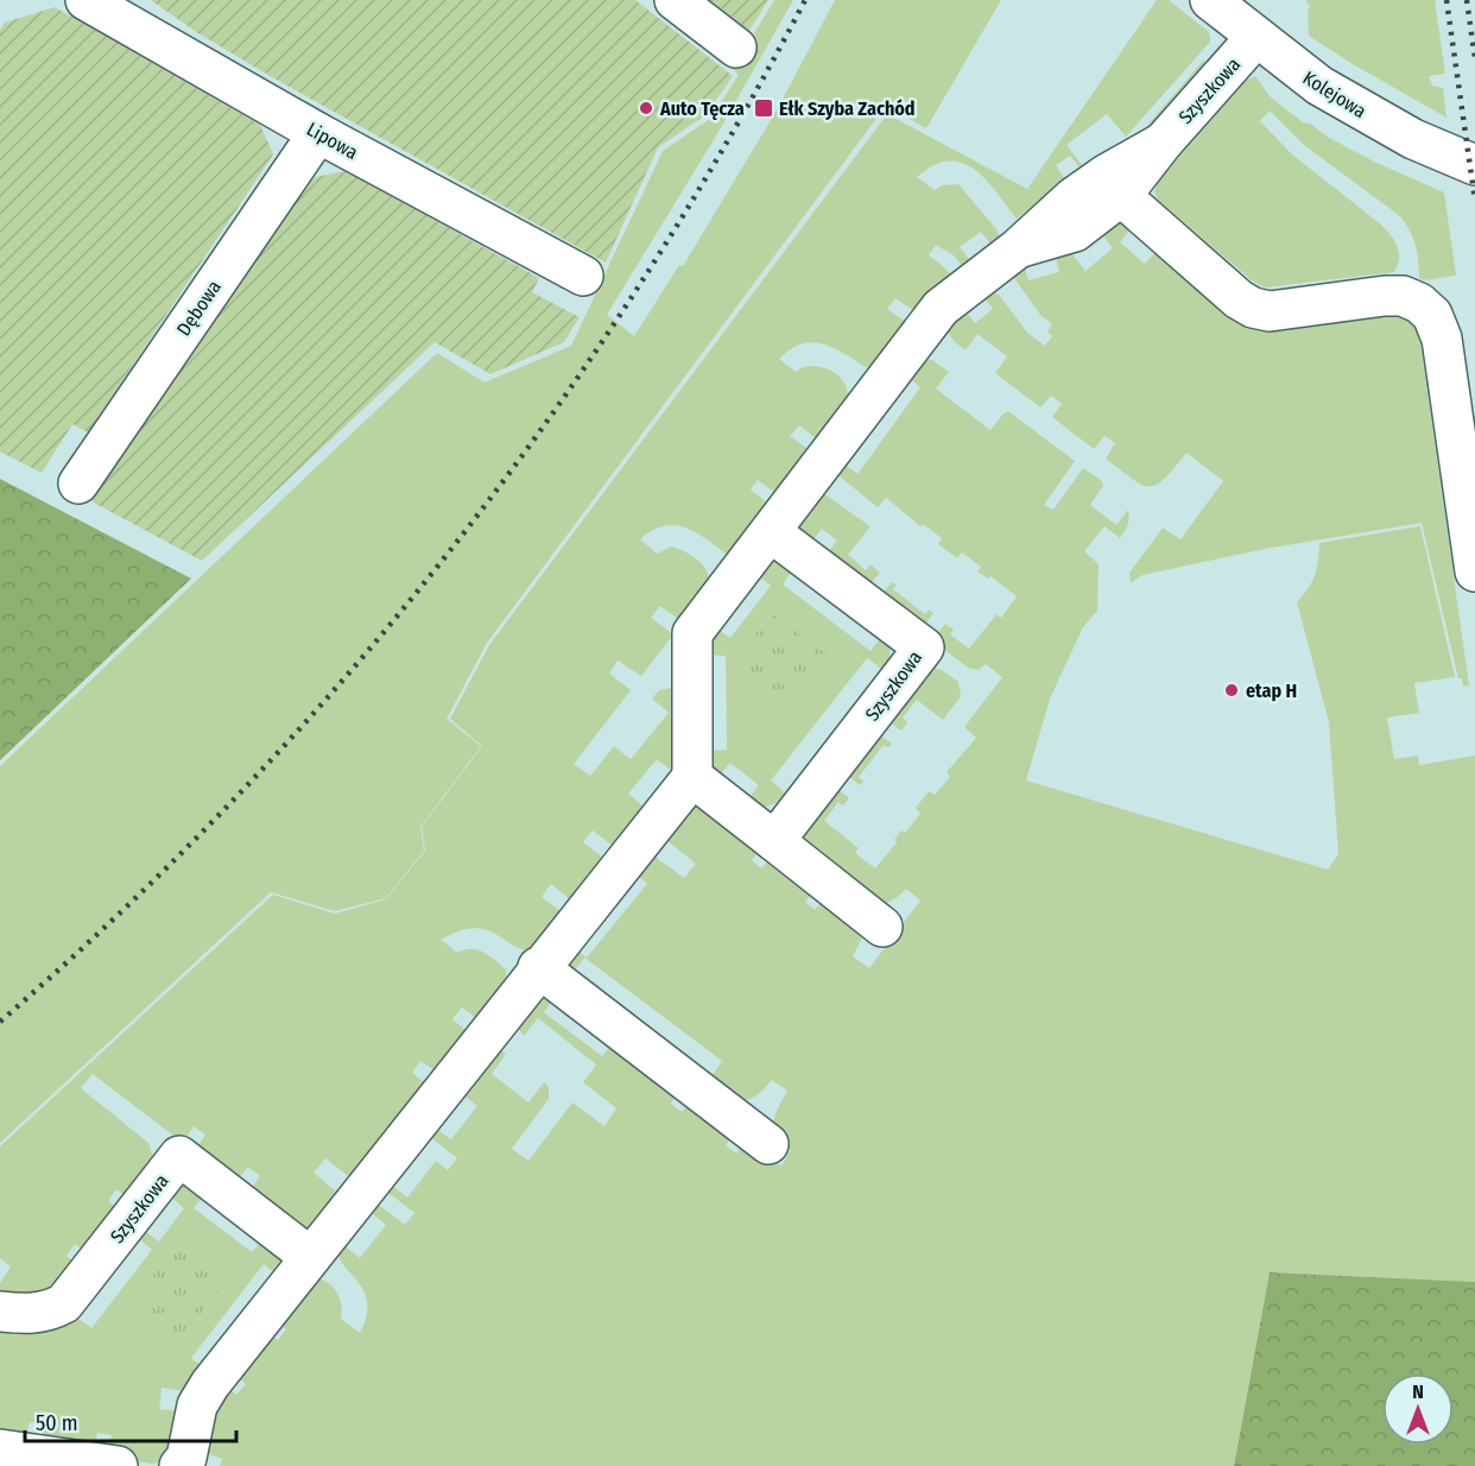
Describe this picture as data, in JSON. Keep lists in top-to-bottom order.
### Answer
{
  "streets": {
    "street": [
      "Szyszkowa",
      "Kolejowa",
      "Lipowa",
      "Dębowa"
    ]
  },
  "crossings": [
    ["Szyszkowa", "Kolejowa"],
    ["Lipowa", "Dębowa"]
  ],
  "places": {
    "other": ["Auto Tęcza", "etap H"],
    "transit": ["Ełk Szyba Zachód"]
  },
  "scale_bar": "50 m",
  "north": "top"
}
